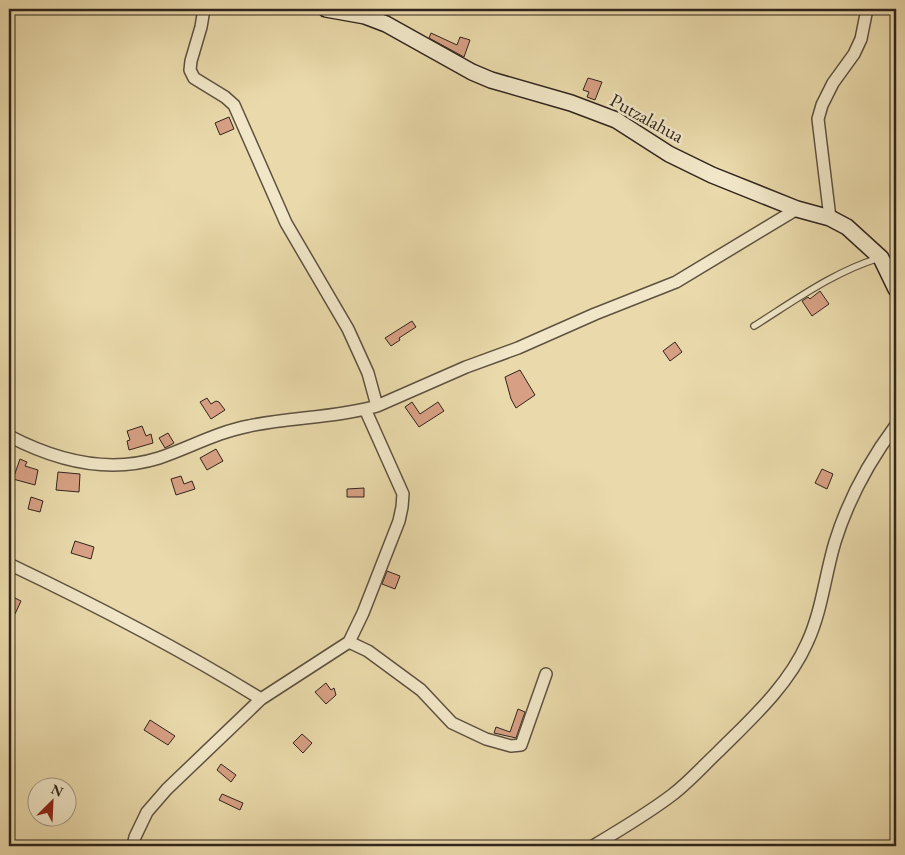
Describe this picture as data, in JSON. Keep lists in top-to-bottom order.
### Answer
{
  "streets": {
    "street": ["Putzalahua"]
  },
  "north": "top right"
}
